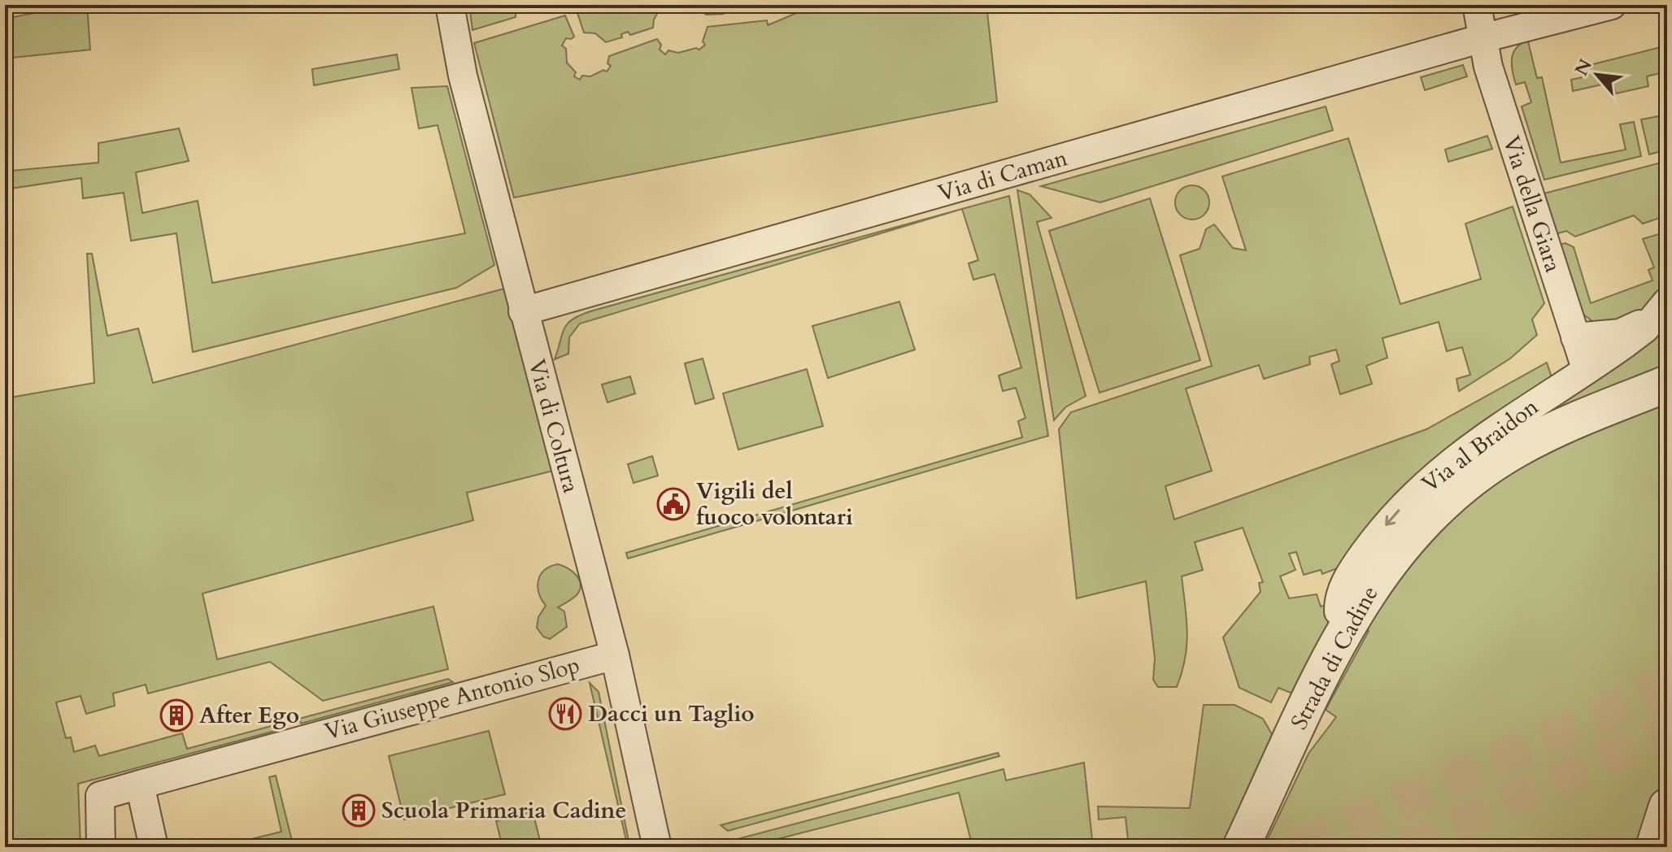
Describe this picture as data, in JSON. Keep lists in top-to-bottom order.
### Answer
{
  "streets": {
    "street": [
      "Via di Caman",
      "Via della Giara",
      "Via di Coltura",
      "Via al Braidon",
      "Strada di Cadine",
      "Via Giuseppe Antonio Slop"
    ]
  },
  "crossings": [
    ["Via di Caman", "Via della Giara"],
    ["Via di Caman", "Via di Coltura"],
    ["Via della Giara", "Via al Braidon"],
    ["Via di Coltura", "Via Giuseppe Antonio Slop"],
    ["Via al Braidon", "Strada di Cadine"]
  ],
  "one_way": ["Via al Braidon"],
  "places": {
    "public building": ["Vigili del fuoco volontari"],
    "restaurant": ["Dacci un Taglio"],
    "building": ["After Ego", "Scuola Primaria Cadine"]
  },
  "north": "top left"
}
